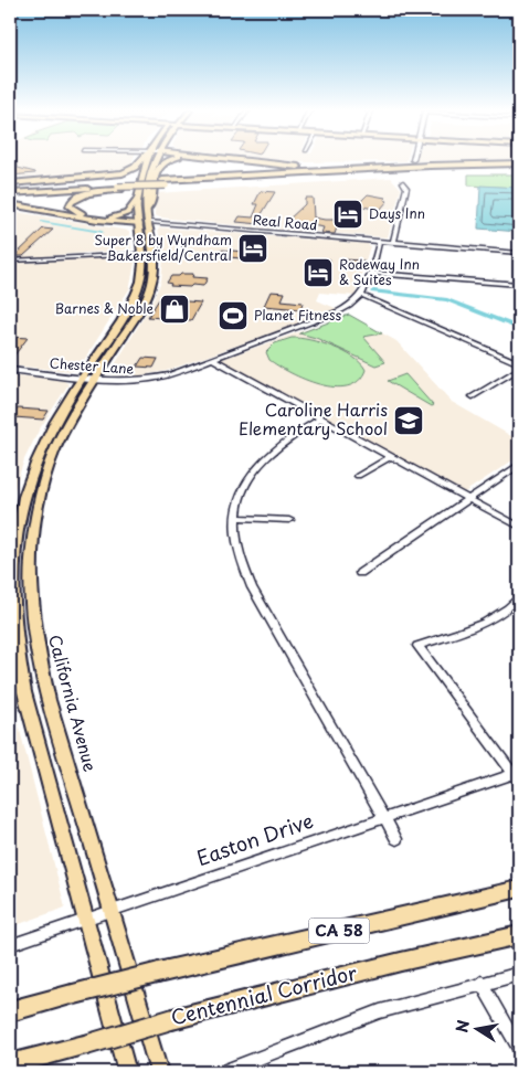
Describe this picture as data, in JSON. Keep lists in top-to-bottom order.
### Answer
{
  "streets": {
    "highway": ["CA 58", "Centennial Corridor"],
    "main road": ["California Avenue"],
    "street": ["Real Road", "Chester Lane", "Easton Drive"]
  },
  "crossings": [
    ["Real Road", "California Avenue"],
    ["Chester Lane", "California Avenue"],
    ["California Avenue", "Easton Drive"]
  ],
  "places": {
    "hotel": ["Days Inn", "Super 8 by Wyndham Bakersfield/Central", "Rodeway Inn & Suites"],
    "shop": ["Barnes & Noble"],
    "sports": ["Planet Fitness"],
    "school or university": ["Caroline Harris Elementary School"]
  },
  "north": "left"
}
